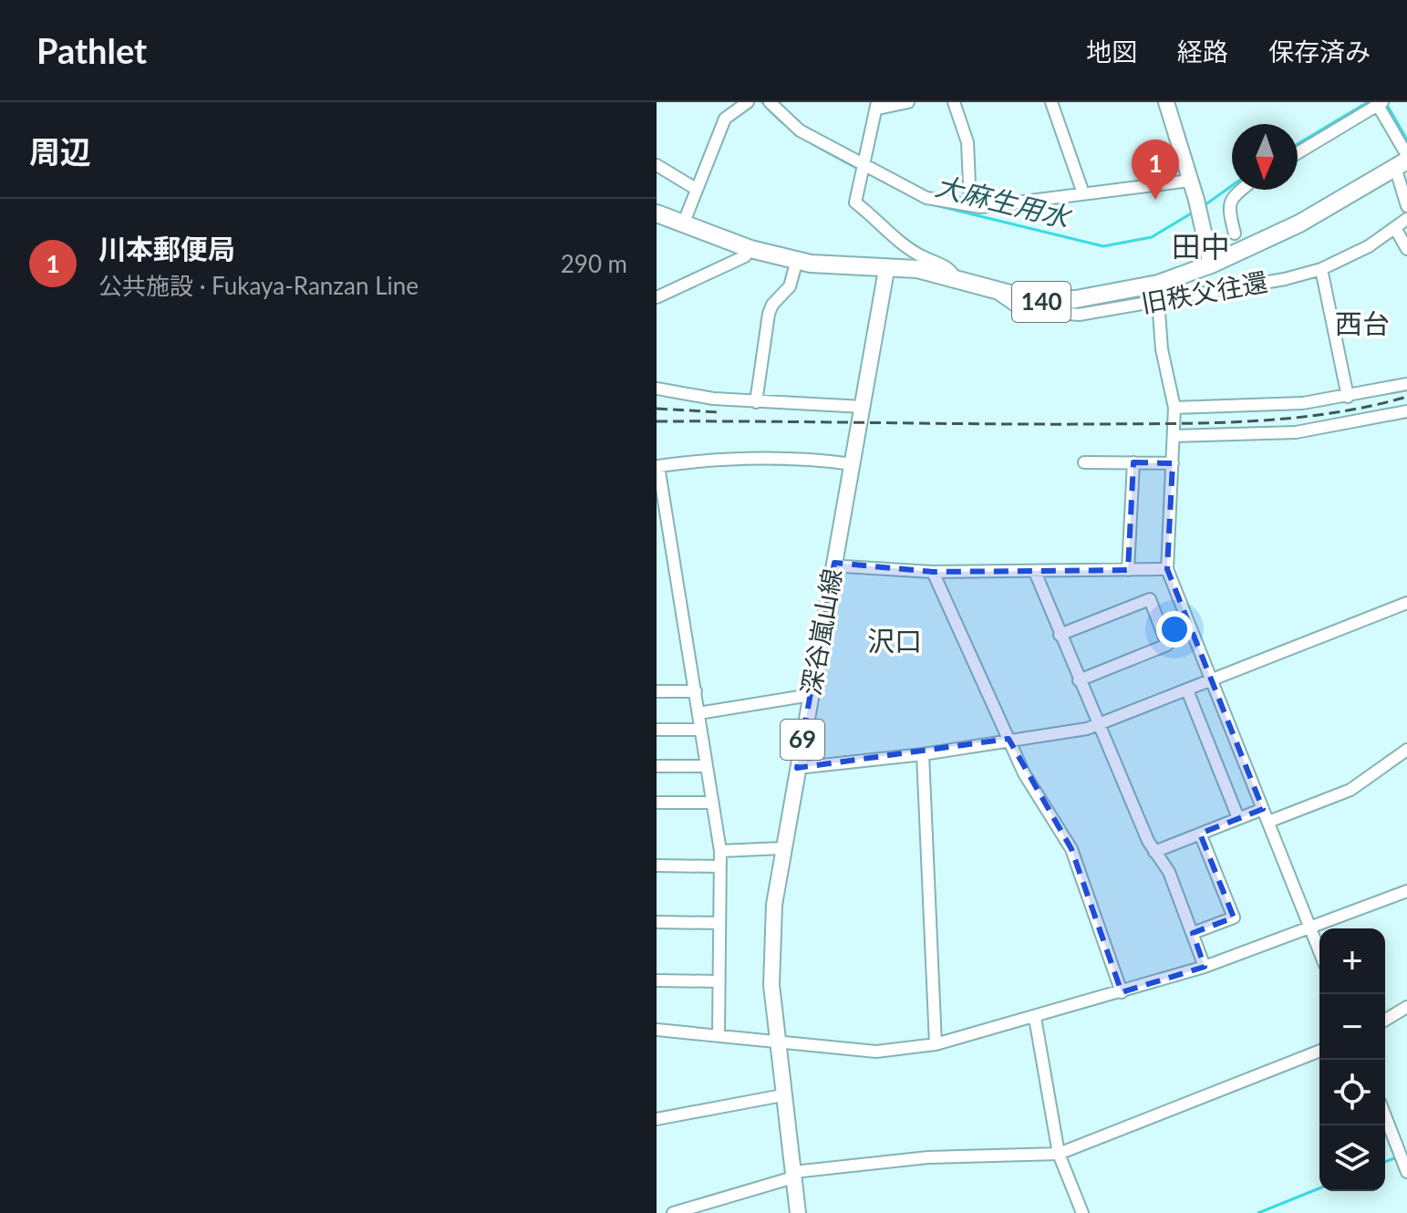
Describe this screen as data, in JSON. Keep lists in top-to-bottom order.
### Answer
{
  "streets": {
    "highway": ["140"],
    "main road": ["深谷嵐山線", "69"],
    "street": ["旧秩父往還"]
  },
  "crossings": [
    ["旧秩父往還", "140"],
    ["140", "深谷嵐山線"]
  ],
  "districts": ["田中", "西台", "沢口"],
  "water": ["大麻生用水"],
  "north": "bottom",
  "page": {
    "header": "Pathlet",
    "nav": ["地図", "経路", "保存済み"],
    "heading": "周辺",
    "pins": "1",
    "list": [
      {
        "mark": "1",
        "name": "川本郵便局",
        "note": "公共施設 · Fukaya-Ranzan Line",
        "value": "290 m"
      }
    ],
    "map_buttons": ["+", "−"]
  }
}
